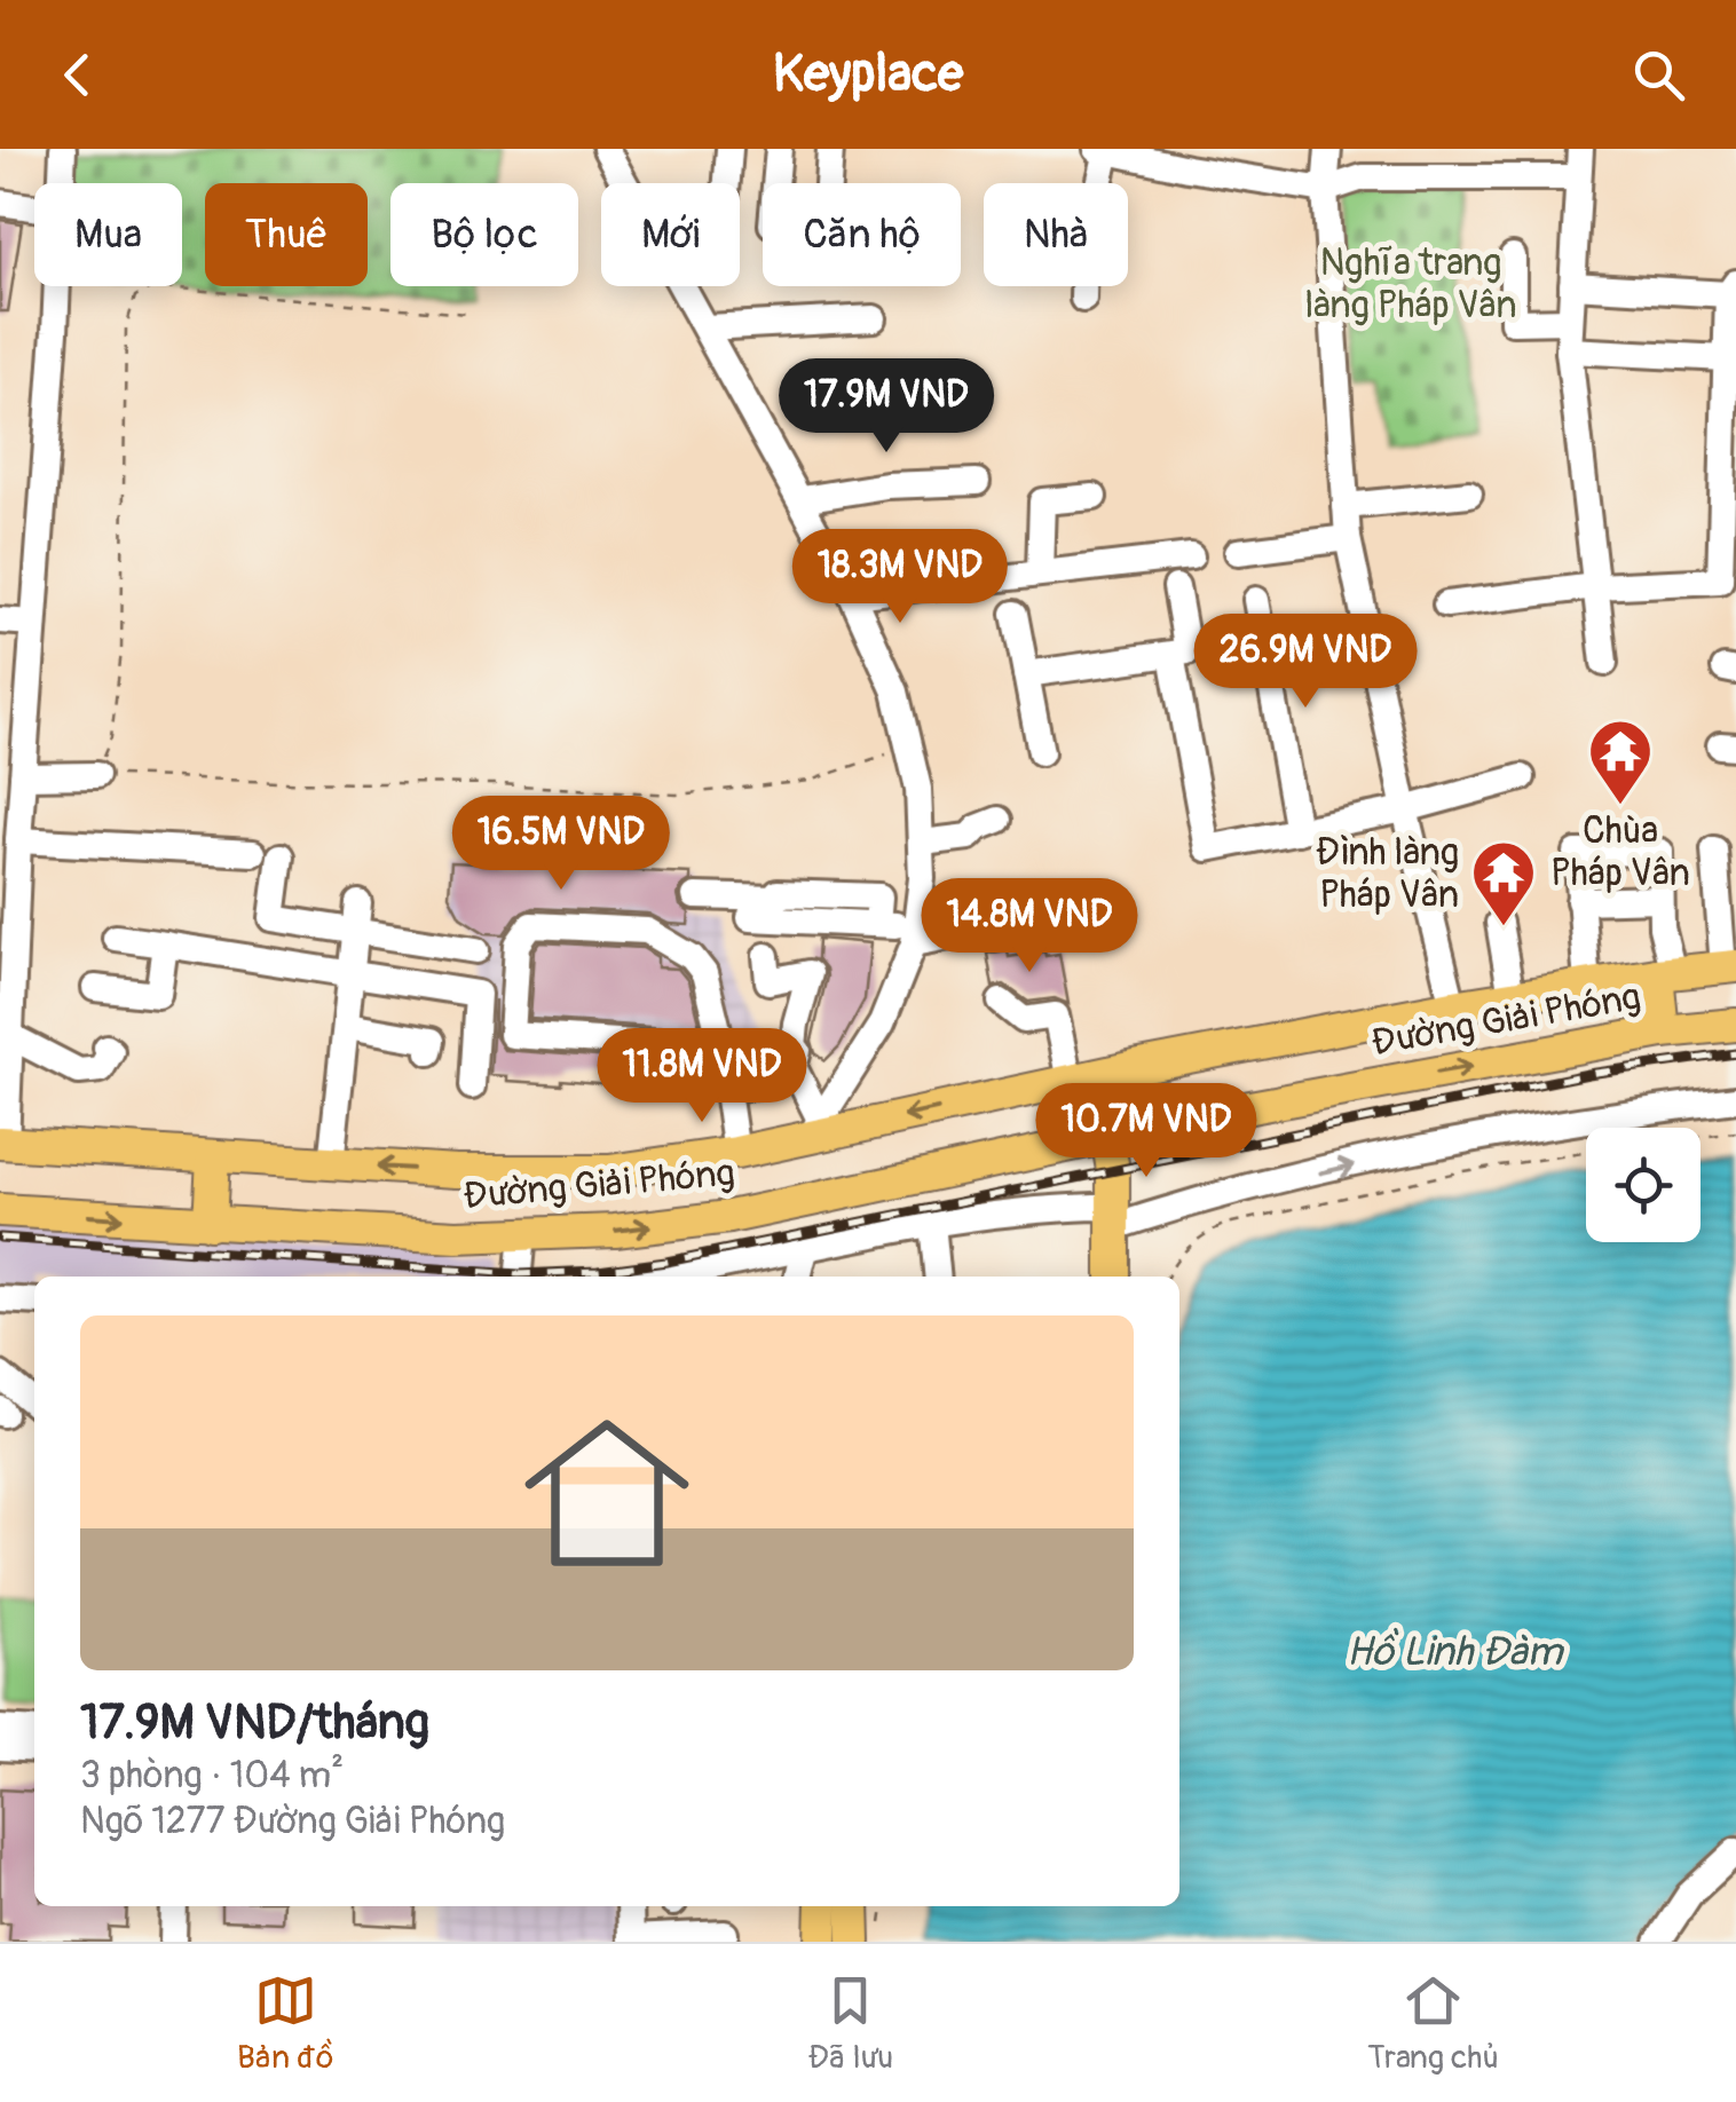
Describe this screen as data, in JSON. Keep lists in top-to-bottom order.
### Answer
{
  "streets": {
    "main road": ["Đường Giải Phóng"]
  },
  "water": ["Hồ Linh Đàm"],
  "parks": ["Nghĩa trang làng Pháp Vân"],
  "places": {
    "temple": ["Chùa Pháp Vân", "Đình làng Pháp Vân"]
  },
  "page": {
    "header": "Keyplace",
    "chip": [
      "Mua",
      "Thuê",
      "Bộ lọc",
      "Mới",
      "Căn hộ",
      "Nhà"
    ],
    "price": [
      "17.9M VND",
      "18.3M VND",
      "26.9M VND",
      "16.5M VND",
      "14.8M VND",
      "11.8M VND",
      "10.7M VND"
    ],
    "list": [
      {
        "name": "17.9M VND/tháng",
        "note": "3 phòng · 104 m² · Ngõ 1277 Đường Giải Phóng"
      }
    ],
    "tabs": ["Bản đồ", "Đã lưu", "Trang chủ"]
  }
}
